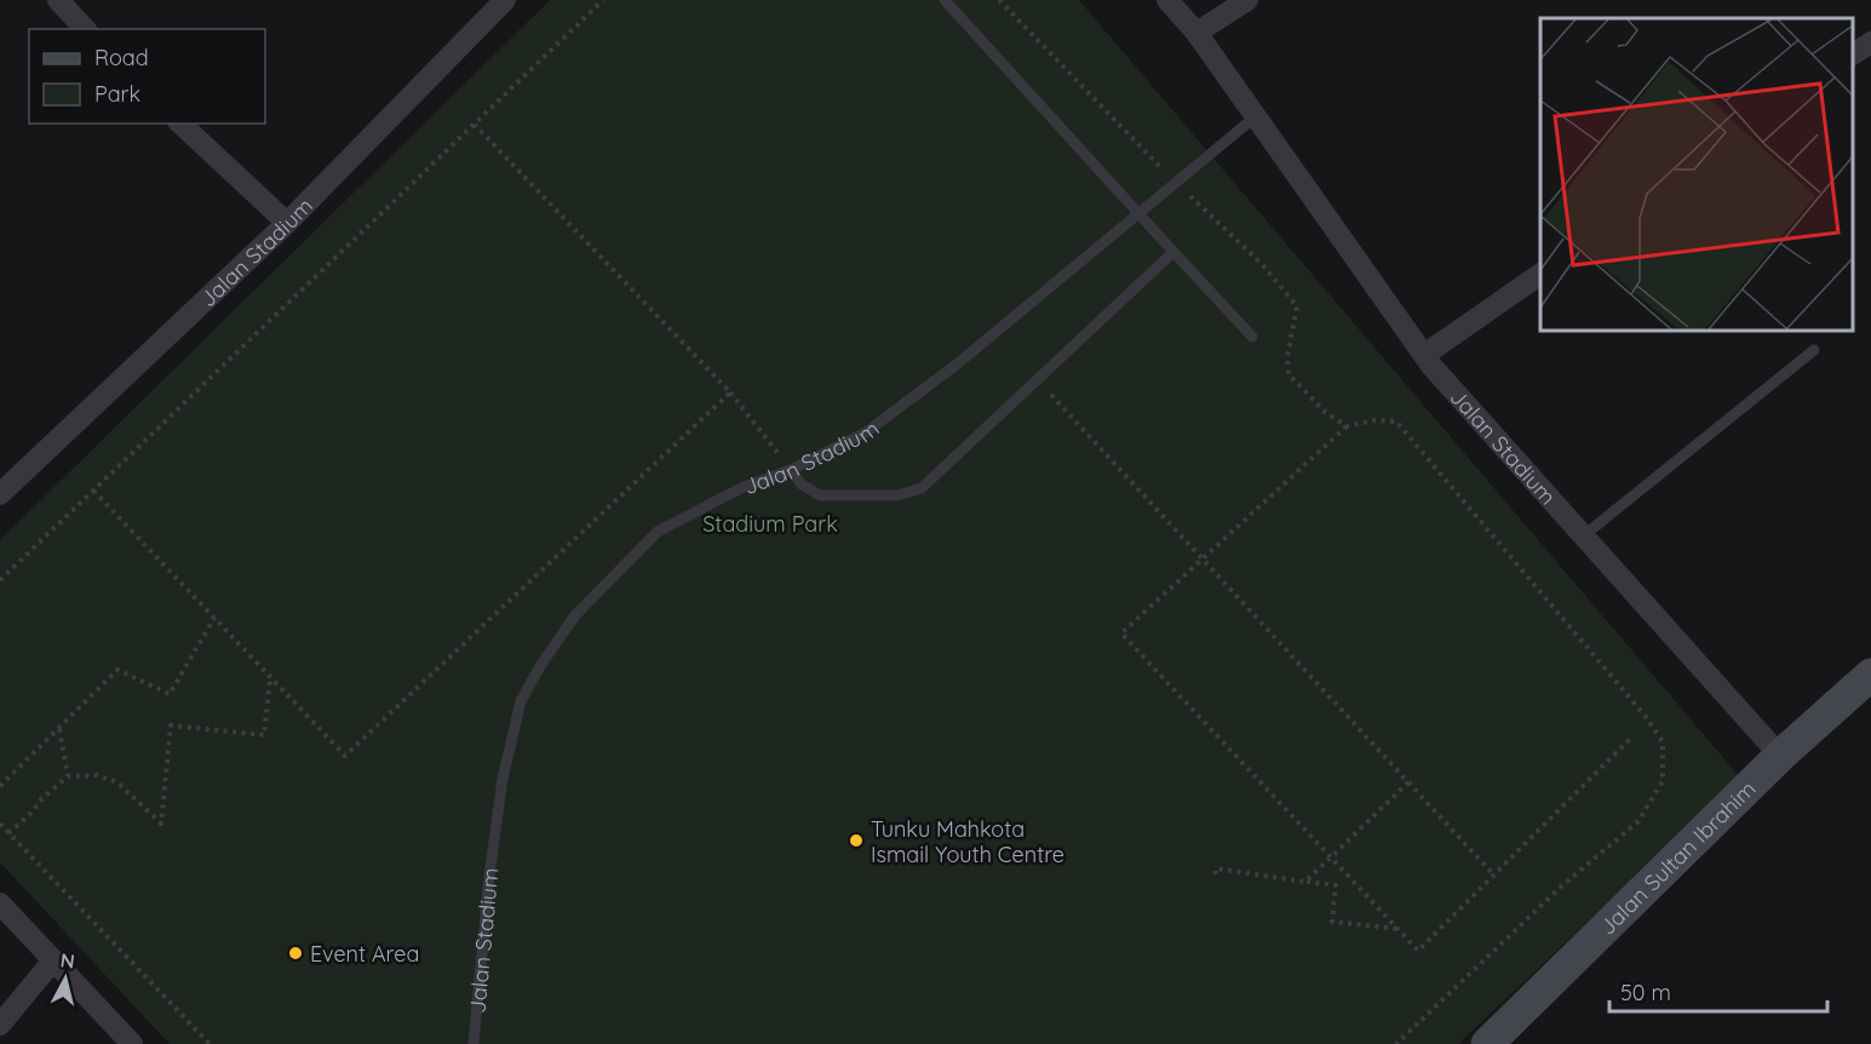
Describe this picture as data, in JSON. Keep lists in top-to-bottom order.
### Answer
{
  "streets": {
    "street": ["Jalan Stadium", "Jalan Sultan Ibrahim"]
  },
  "crossings": [
    ["Jalan Stadium", "Jalan Sultan Ibrahim"]
  ],
  "parks": ["Stadium Park"],
  "places": ["Tunku Mahkota Ismail Youth Centre", "Event Area"],
  "legend": ["Road", "Park"],
  "scale_bar": "50 m",
  "north": "top"
}
